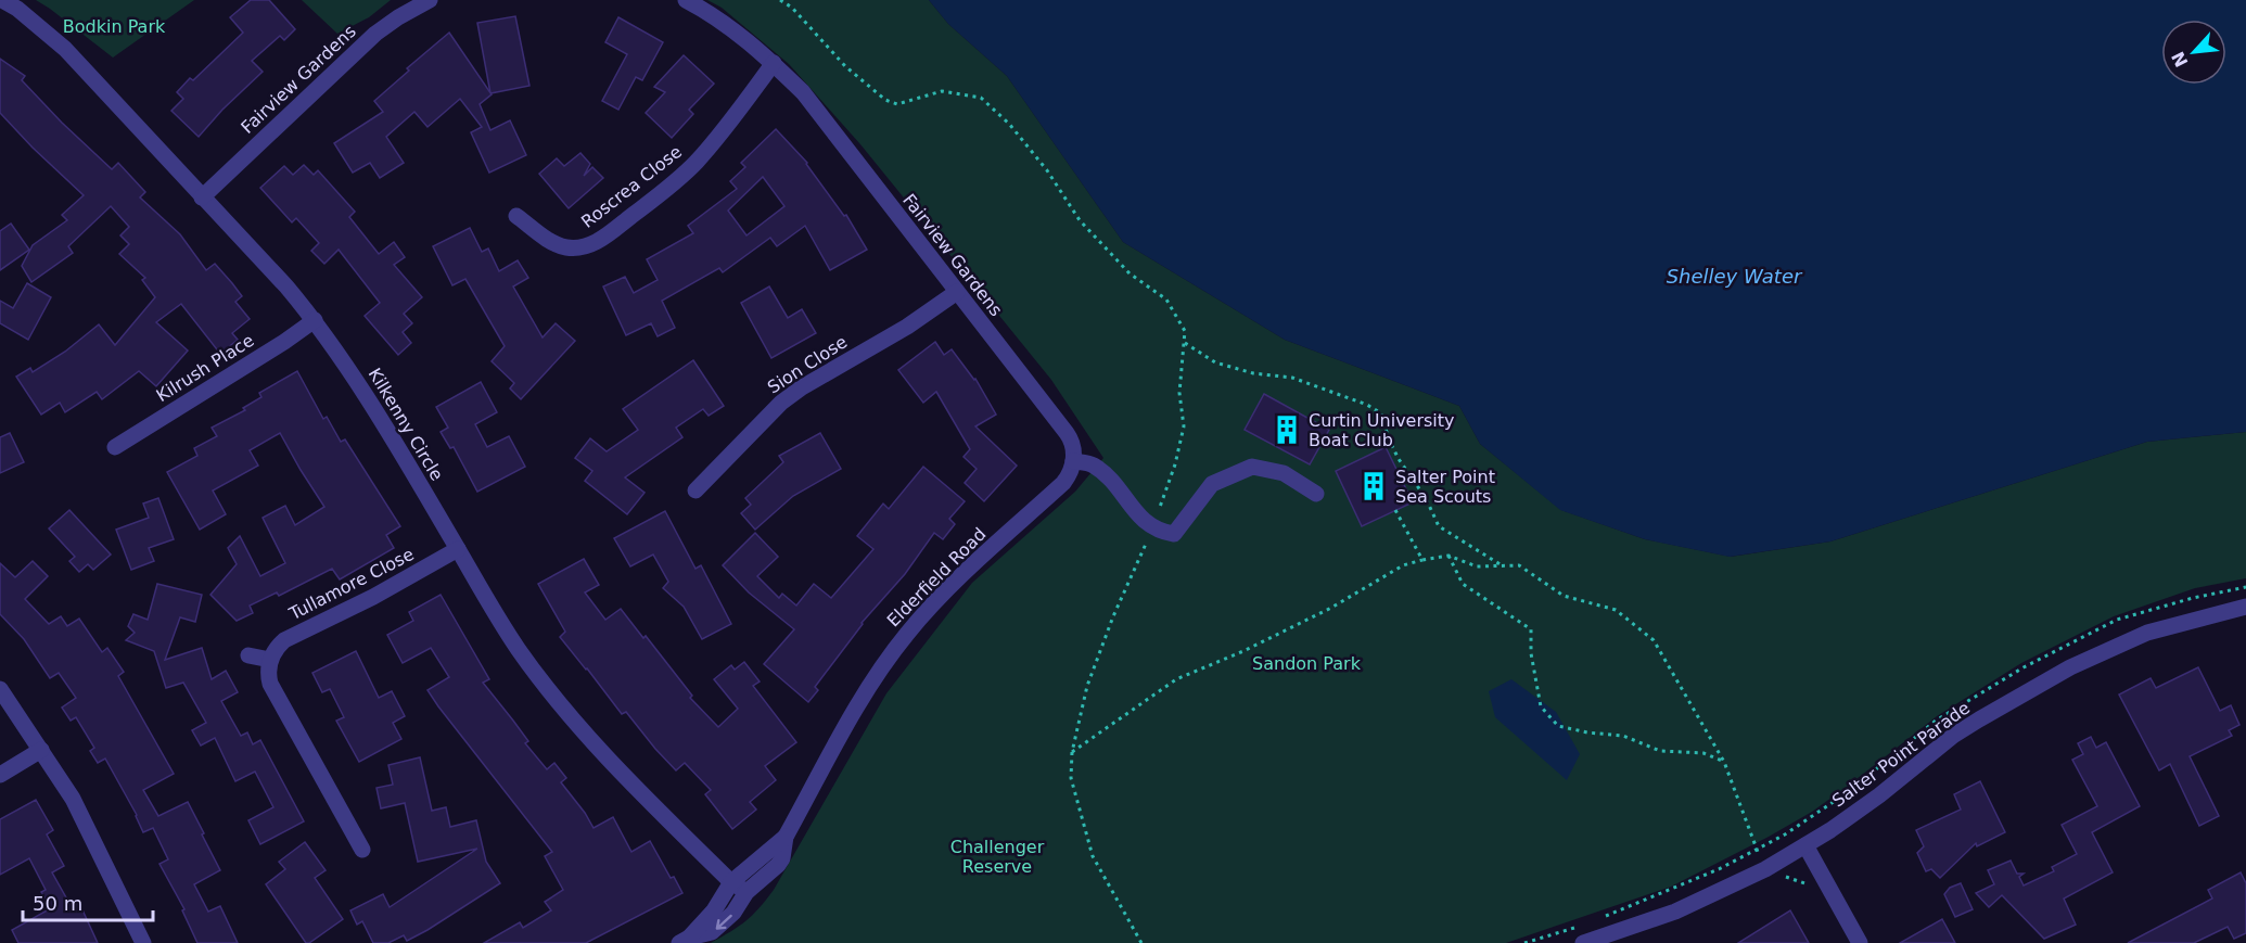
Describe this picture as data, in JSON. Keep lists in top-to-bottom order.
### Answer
{
  "streets": {
    "street": [
      "Fairview Gardens",
      "Roscrea Close",
      "Sion Close",
      "Kilrush Place",
      "Kilkenny Circle",
      "Elderfield Road",
      "Tullamore Close",
      "Salter Point Parade"
    ]
  },
  "crossings": [
    ["Fairview Gardens", "Roscrea Close"],
    ["Fairview Gardens", "Sion Close"],
    ["Fairview Gardens", "Kilkenny Circle"],
    ["Fairview Gardens", "Elderfield Road"],
    ["Kilrush Place", "Kilkenny Circle"],
    ["Kilkenny Circle", "Elderfield Road"],
    ["Kilkenny Circle", "Tullamore Close"]
  ],
  "water": ["Shelley Water"],
  "parks": ["Bodkin Park", "Sandon Park", "Challenger Reserve"],
  "places": {
    "building": ["Curtin University Boat Club", "Salter Point Sea Scouts"]
  },
  "scale_bar": "50 m",
  "north": "bottom left"
}
